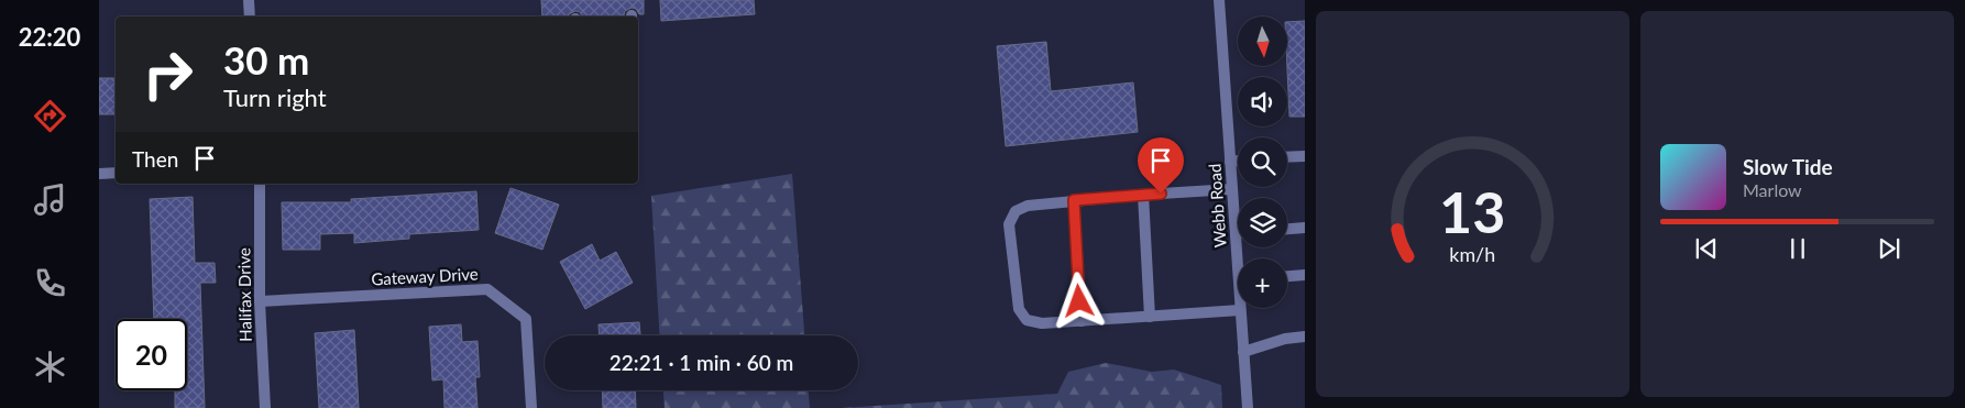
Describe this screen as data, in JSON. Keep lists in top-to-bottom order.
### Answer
{
  "streets": {
    "street": ["Webb Road", "Gateway Drive", "Halifax Drive"]
  },
  "crossings": [
    ["Gateway Drive", "Halifax Drive"]
  ],
  "north": "bottom",
  "page": {
    "tabs": "22:20",
    "map_buttons": "+",
    "turn": ["30 m", "Turn right"],
    "then": "Then",
    "song": ["Slow Tide", "Marlow"],
    "limit": "20",
    "trip": "22:21 · 1 min · 60 m",
    "gauge": ["13", "km/h"]
  }
}
